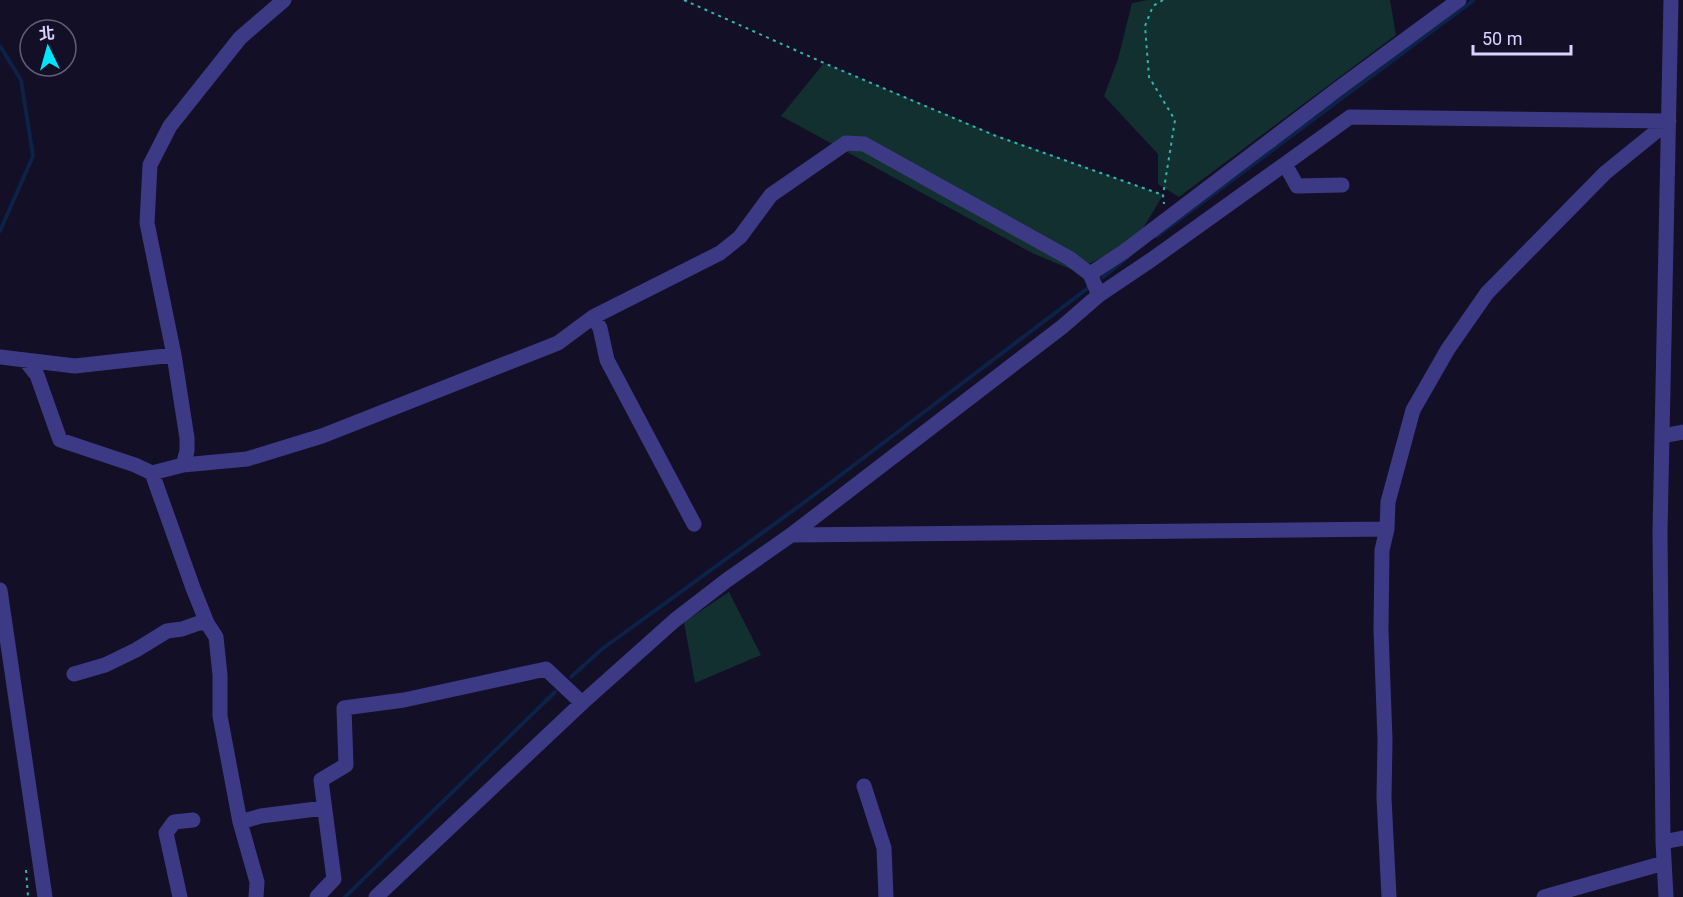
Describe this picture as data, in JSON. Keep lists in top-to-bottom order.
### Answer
{
  "scale_bar": "50 m",
  "north": "top"
}
